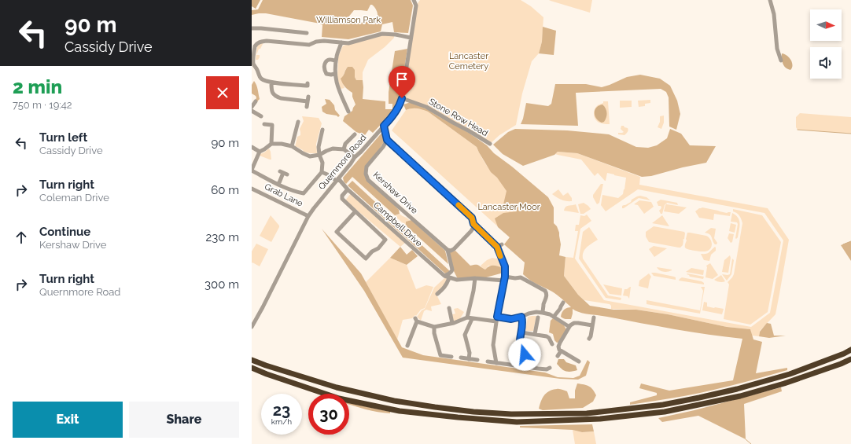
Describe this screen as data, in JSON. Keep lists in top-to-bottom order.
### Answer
{
  "streets": {
    "street": [
      "Stone Row Head",
      "Quernmore Road",
      "Kershaw Drive",
      "Grab Lane",
      "Campbell Drive"
    ]
  },
  "crossings": [
    ["Stone Row Head", "Quernmore Road"],
    ["Quernmore Road", "Grab Lane"],
    ["Quernmore Road", "Campbell Drive"]
  ],
  "parks": ["Williamson Park", "Lancaster Cemetery", "Lancaster Moor"],
  "north": "right",
  "page": {
    "turn": ["90 m", "Cassidy Drive"],
    "heading": ["2 min", "750 m · 19:42"],
    "list": [
      {
        "name": "Turn left",
        "note": "Cassidy Drive",
        "value": "90 m"
      },
      {
        "name": "Turn right",
        "note": "Coleman Drive",
        "value": "60 m"
      },
      {
        "name": "Continue",
        "note": "Kershaw Drive",
        "value": "230 m"
      },
      {
        "name": "Turn right",
        "note": "Quernmore Road",
        "value": "300 m"
      }
    ],
    "speed": "23 km/h",
    "limit": "30",
    "buttons": ["Exit", "Share"]
  }
}
